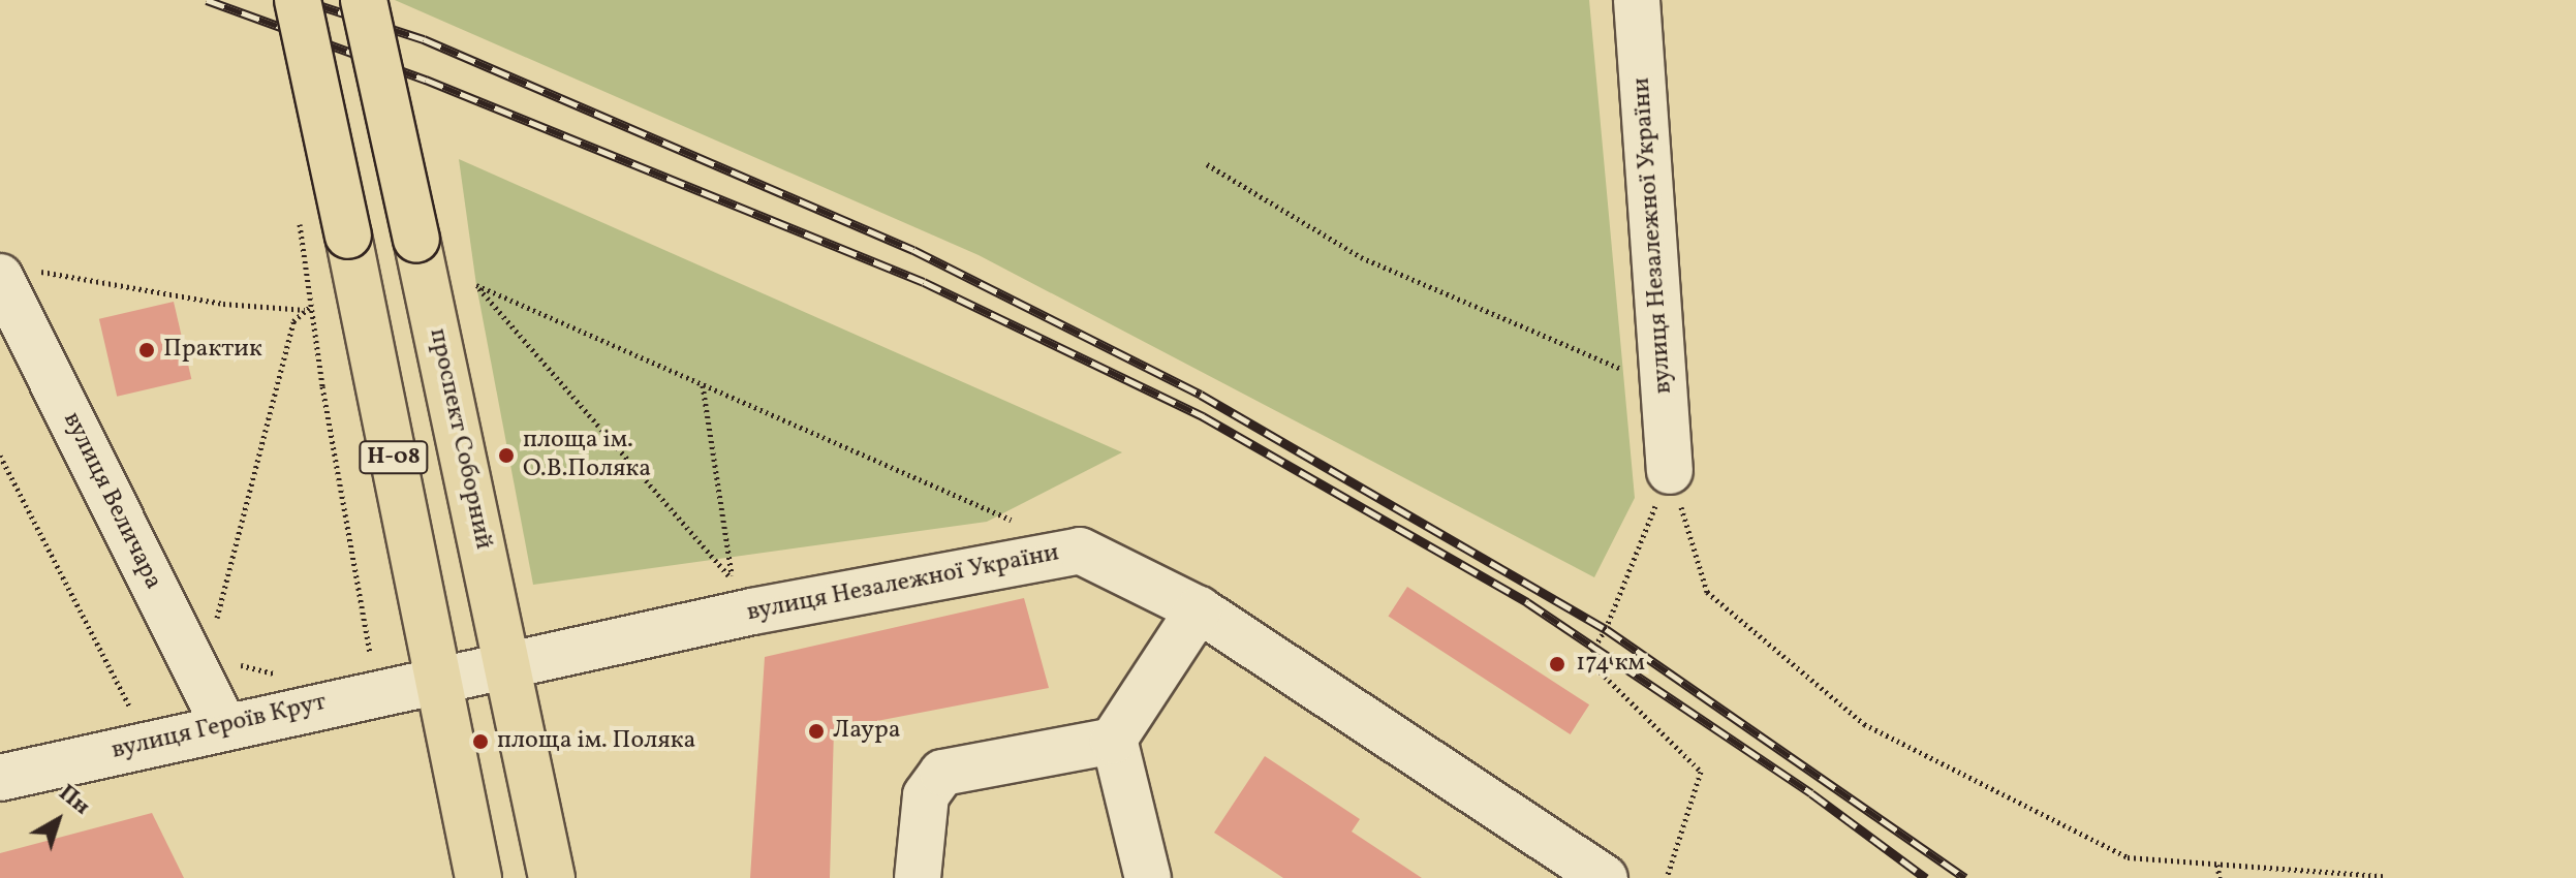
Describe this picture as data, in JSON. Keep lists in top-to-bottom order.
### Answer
{
  "streets": {
    "main road": ["проспект Соборний", "Н-08"],
    "street": ["вулиця Незалежної України", "вулиця Величара", "вулиця Героїв Крут"]
  },
  "crossings": [
    ["вулиця Незалежної України", "проспект Соборний"],
    ["вулиця Незалежної України", "Н-08"],
    ["вулиця Незалежної України", "вулиця Героїв Крут"],
    ["Н-08", "вулиця Героїв Крут"],
    ["вулиця Величара", "вулиця Героїв Крут"]
  ],
  "places": [
    "Практик",
    "площа ім. О.В.Поляка",
    "174 км",
    "Лаура",
    "площа ім. Поляка"
  ],
  "north": "top right"
}
